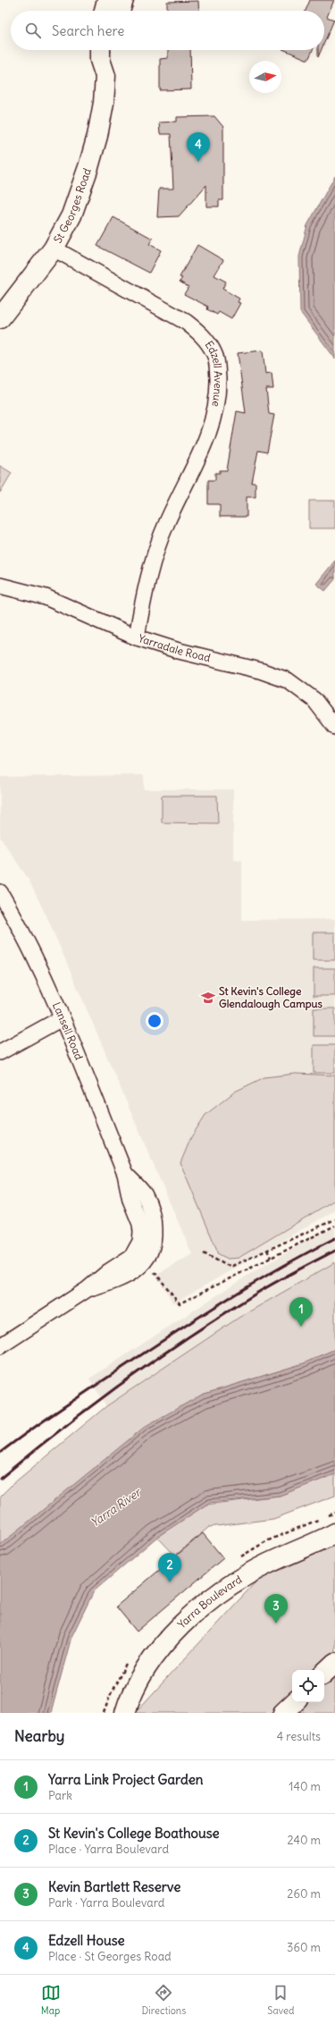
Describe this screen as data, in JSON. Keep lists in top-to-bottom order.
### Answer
{
  "streets": {
    "main road": ["St Georges Road", "Yarra Boulevard"],
    "street": ["Edzell Avenue", "Yarradale Road", "Lansell Road"]
  },
  "crossings": [
    ["St Georges Road", "Edzell Avenue"],
    ["Edzell Avenue", "Yarradale Road"]
  ],
  "water": ["Yarra River"],
  "places": {
    "school or university": ["St Kevin's College Glendalough Campus"]
  },
  "north": "right",
  "page": {
    "search": "Search here",
    "pins": [
      "4",
      "1",
      "2",
      "3"
    ],
    "heading": ["Nearby", "4 results"],
    "list": [
      {
        "mark": "1",
        "name": "Yarra Link Project Garden",
        "note": "Park",
        "value": "140 m"
      },
      {
        "mark": "2",
        "name": "St Kevin's College Boathouse",
        "note": "Place · Yarra Boulevard",
        "value": "240 m"
      },
      {
        "mark": "3",
        "name": "Kevin Bartlett Reserve",
        "note": "Park · Yarra Boulevard",
        "value": "260 m"
      },
      {
        "mark": "4",
        "name": "Edzell House",
        "note": "Place · St Georges Road",
        "value": "360 m"
      }
    ],
    "nav": ["Map", "Directions", "Saved"]
  }
}
